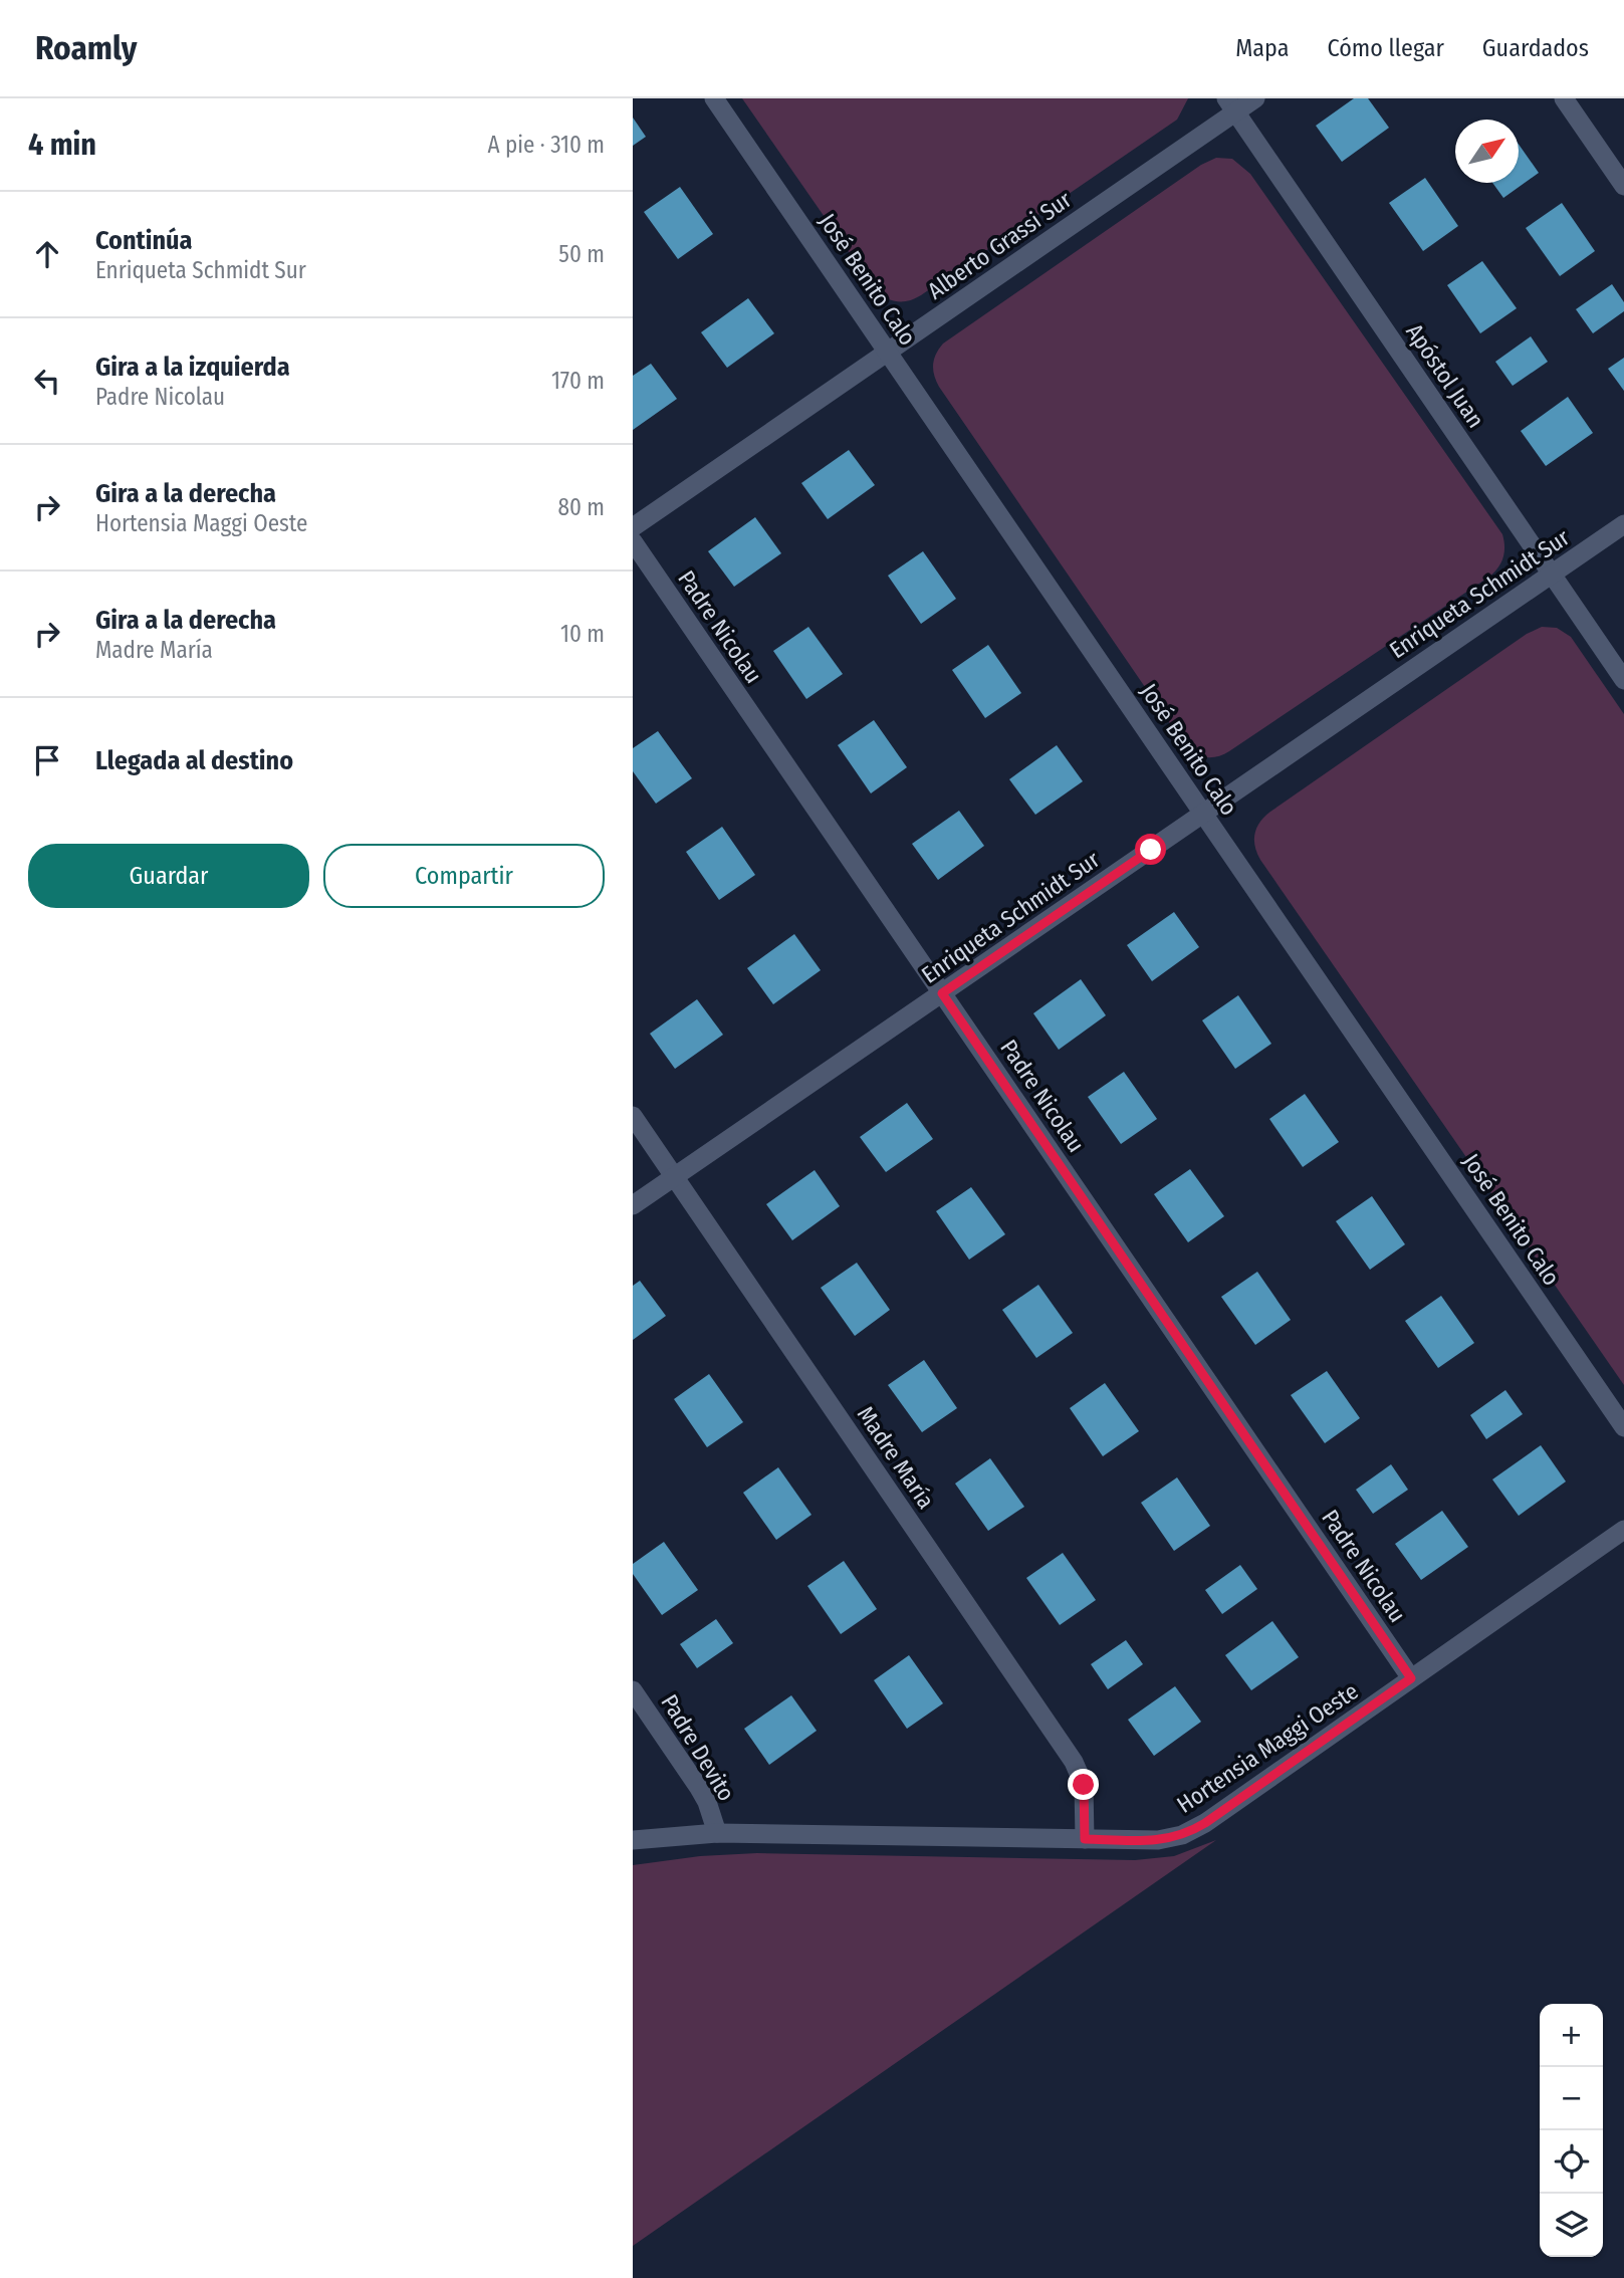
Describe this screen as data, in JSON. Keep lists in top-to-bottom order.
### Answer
{
  "streets": {
    "street": [
      "Alberto Grassi Sur",
      "José Benito Calo",
      "Apóstol Juan",
      "Enriqueta Schmidt Sur",
      "Padre Nicolau",
      "Madre María",
      "Padre Devito",
      "Hortensia Maggi Oeste"
    ]
  },
  "crossings": [
    ["Alberto Grassi Sur", "José Benito Calo"],
    ["Alberto Grassi Sur", "Apóstol Juan"],
    ["José Benito Calo", "Enriqueta Schmidt Sur"],
    ["Apóstol Juan", "Enriqueta Schmidt Sur"],
    ["Enriqueta Schmidt Sur", "Padre Nicolau"],
    ["Enriqueta Schmidt Sur", "Madre María"],
    ["Padre Nicolau", "Hortensia Maggi Oeste"],
    ["Madre María", "Hortensia Maggi Oeste"],
    ["Padre Devito", "Hortensia Maggi Oeste"]
  ],
  "north": "top right",
  "page": {
    "header": "Roamly",
    "nav": ["Mapa", "Cómo llegar", "Guardados"],
    "heading": ["4 min", "A pie · 310 m"],
    "list": [
      ["Continúa", "Enriqueta Schmidt Sur", "50 m"],
      ["Gira a la izquierda", "Padre Nicolau", "170 m"],
      ["Gira a la derecha", "Hortensia Maggi Oeste", "80 m"],
      ["Gira a la derecha", "Madre María", "10 m"],
      "Llegada al destino"
    ],
    "buttons": ["Guardar", "Compartir"],
    "map_buttons": ["+", "−"]
  }
}
